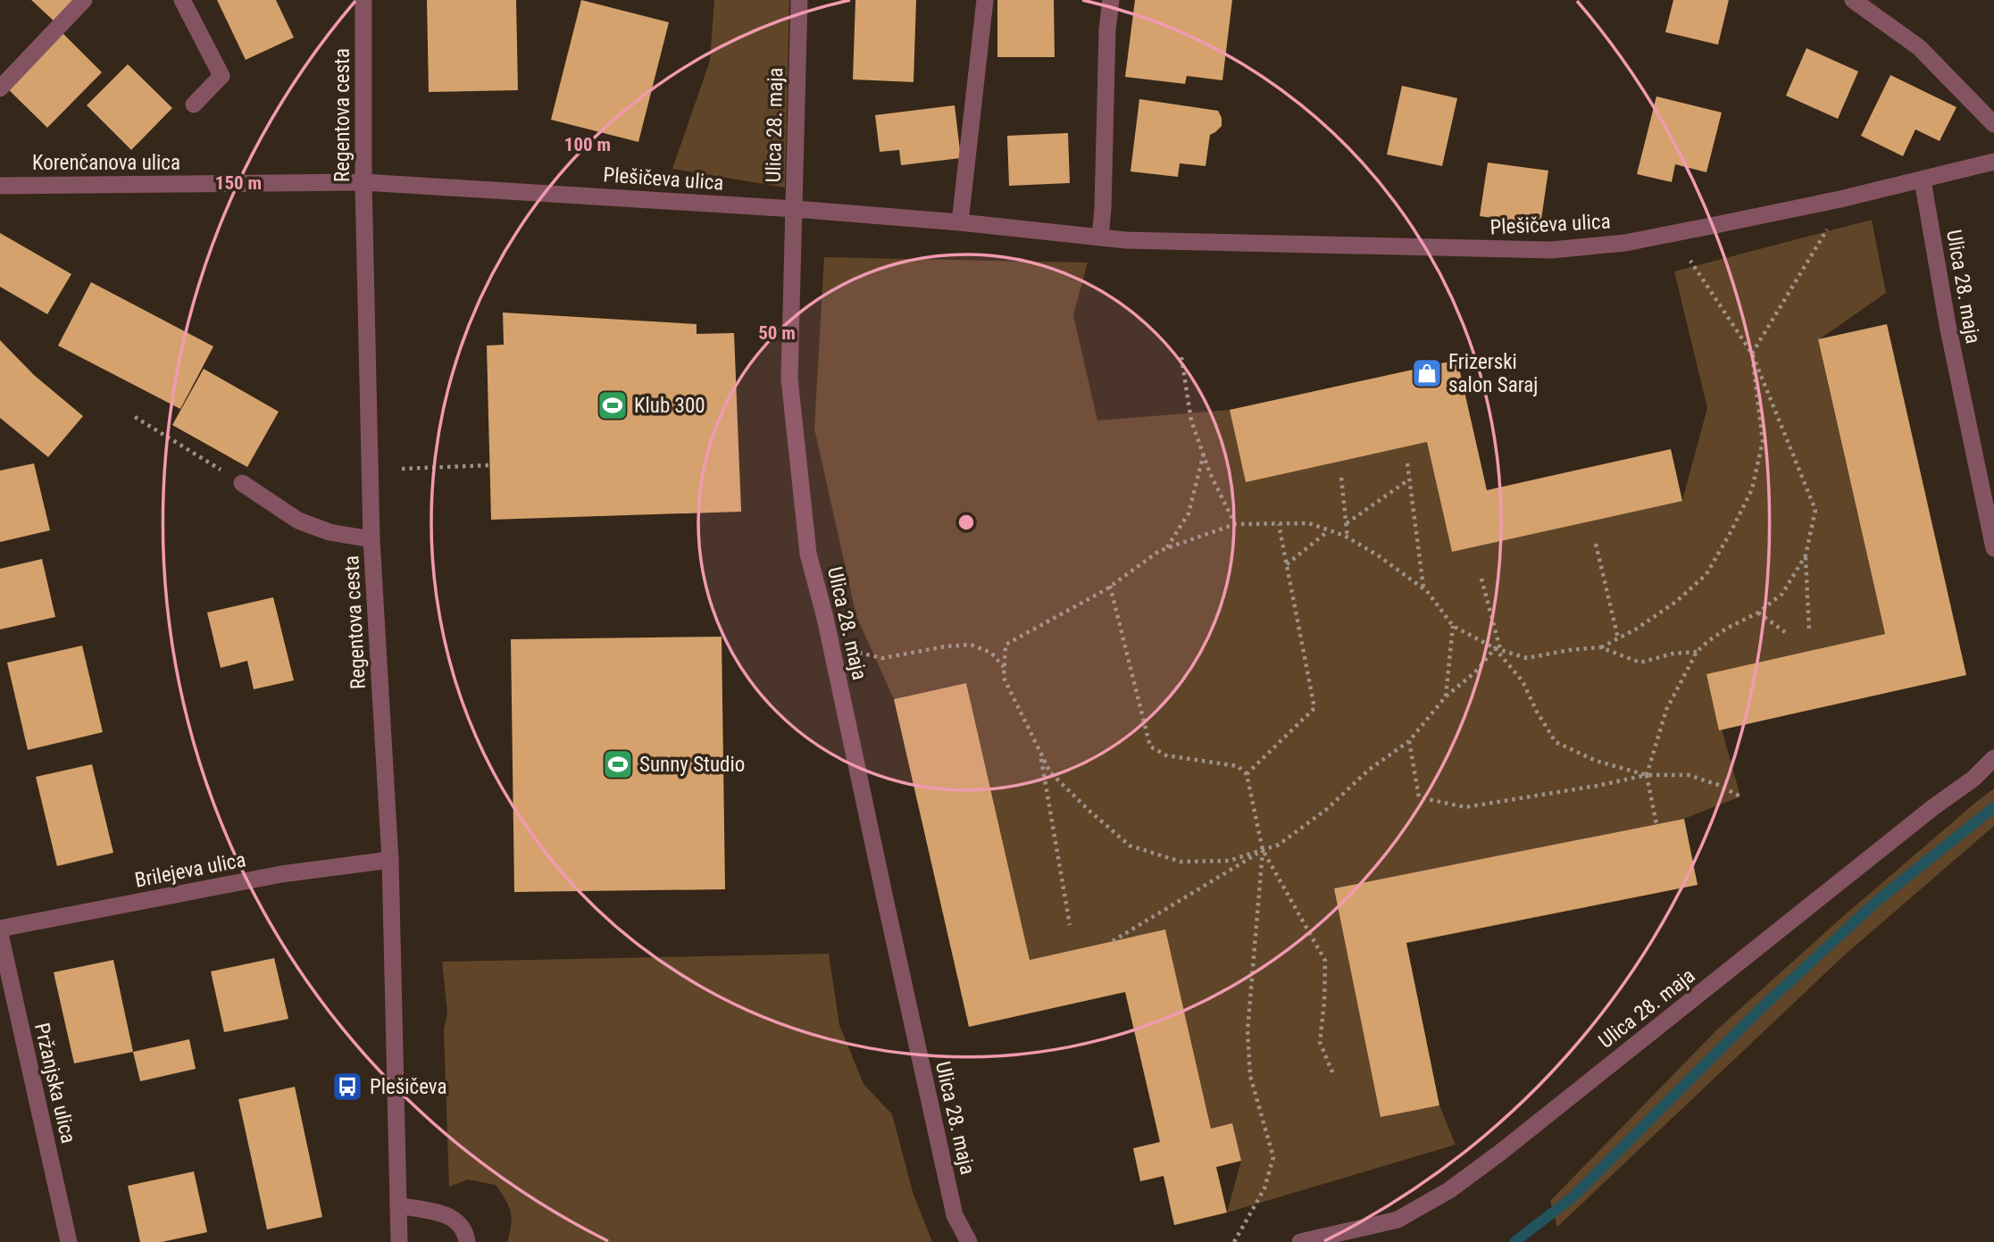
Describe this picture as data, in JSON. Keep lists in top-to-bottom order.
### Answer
{
  "streets": {
    "street": [
      "Regentova cesta",
      "Ulica 28. maja",
      "Korenčanova ulica",
      "Plešičeva ulica",
      "Brilejeva ulica",
      "Pržanjska ulica"
    ]
  },
  "crossings": [
    ["Regentova cesta", "Korenčanova ulica"],
    ["Regentova cesta", "Plešičeva ulica"],
    ["Regentova cesta", "Brilejeva ulica"],
    ["Ulica 28. maja", "Plešičeva ulica"],
    ["Korenčanova ulica", "Plešičeva ulica"],
    ["Brilejeva ulica", "Pržanjska ulica"]
  ],
  "places": {
    "shop": ["Frizerski salon Saraj"],
    "sports": ["Klub 300", "Sunny Studio"],
    "bus stop": ["Plešičeva"]
  },
  "rings": ["100 m", "150 m", "50 m"]
}
